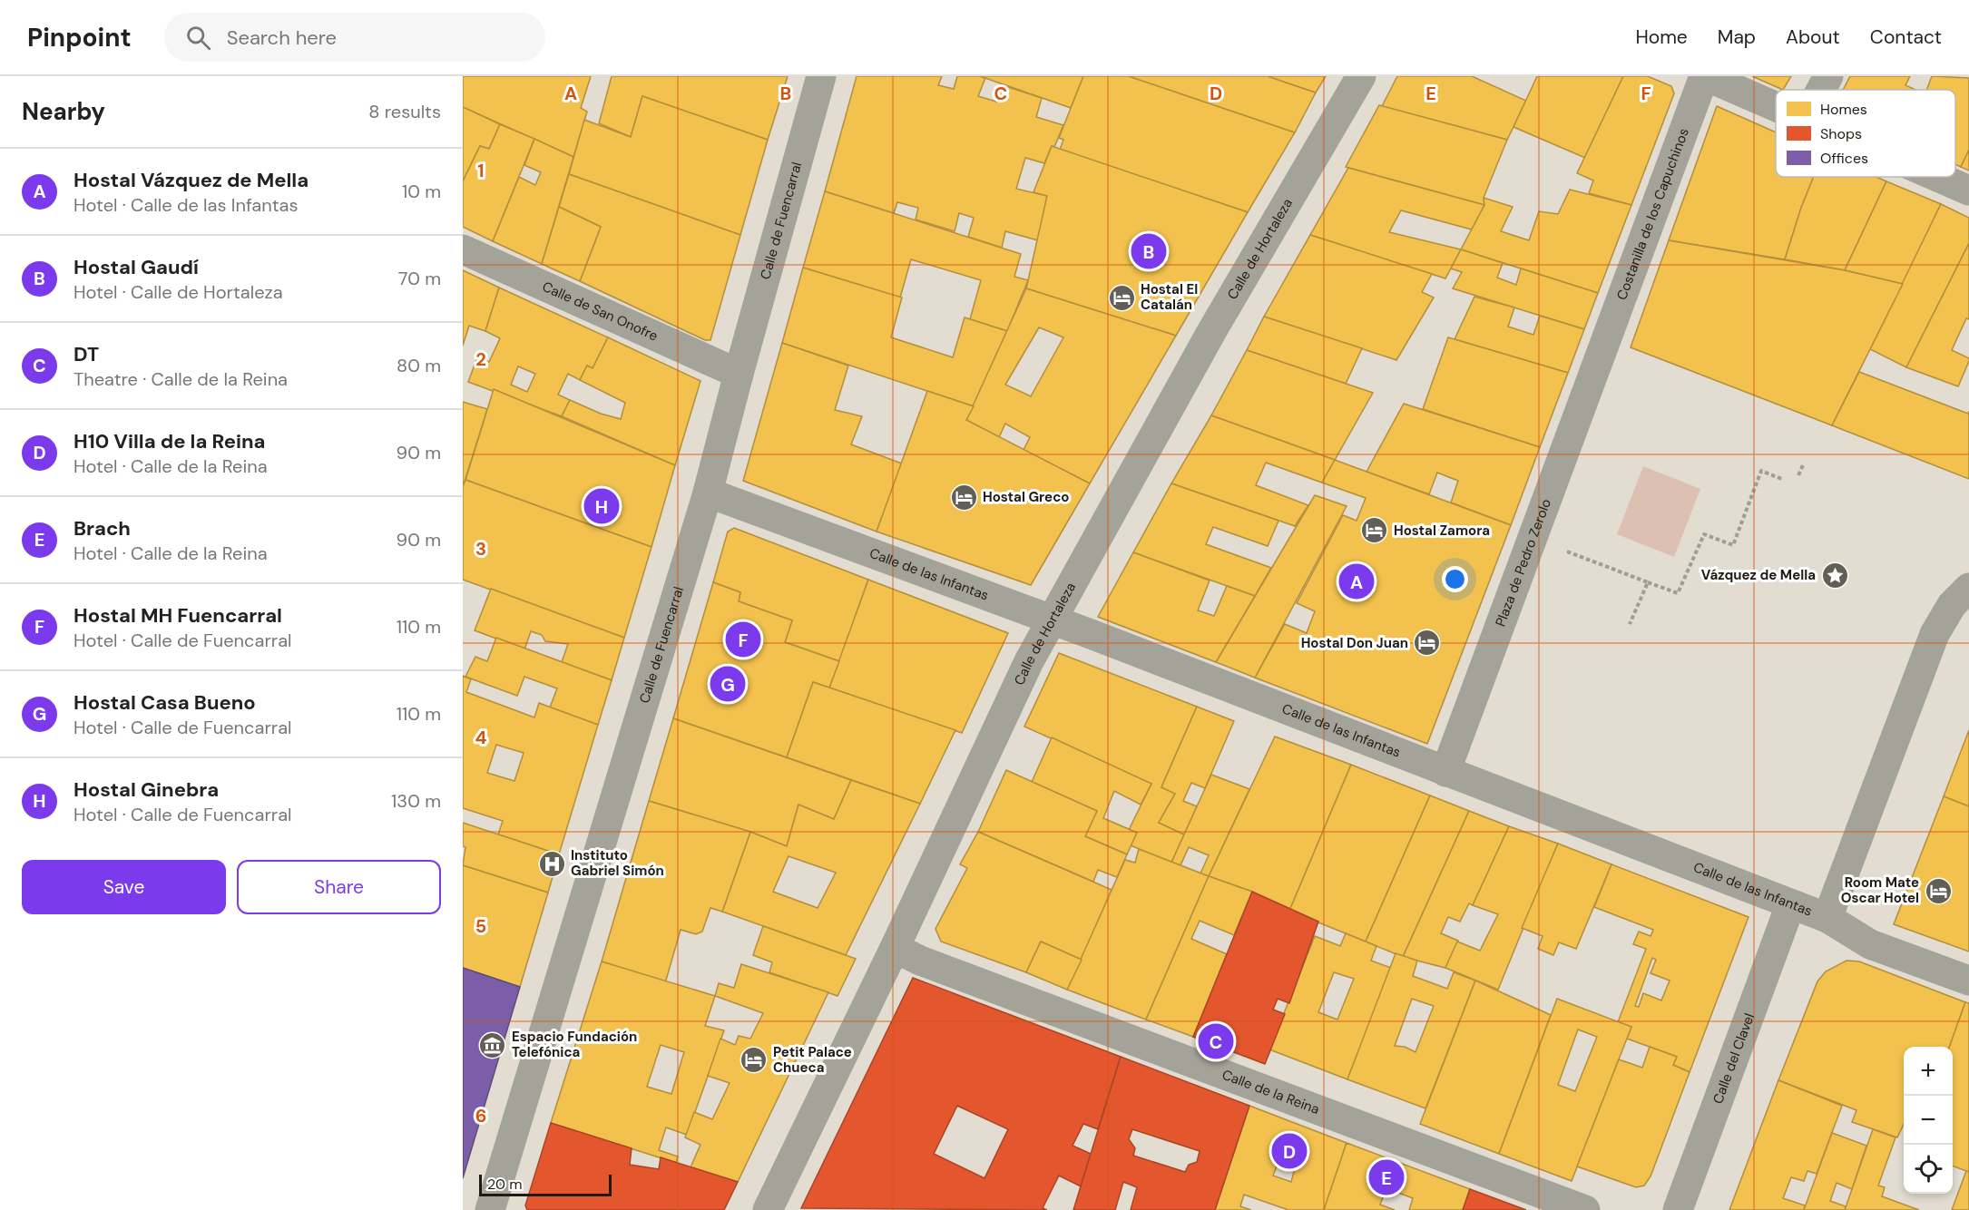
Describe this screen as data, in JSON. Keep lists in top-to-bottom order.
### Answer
{
  "streets": {
    "street": [
      "Costanilla de los Capuchinos",
      "Calle de Fuencarral",
      "Calle de Hortaleza",
      "Calle de San Onofre",
      "Plaza de Pedro Zerolo",
      "Calle de las Infantas",
      "Calle del Clavel",
      "Calle de la Reina"
    ]
  },
  "crossings": [
    ["Costanilla de los Capuchinos", "Plaza de Pedro Zerolo"],
    ["Calle de Fuencarral", "Calle de San Onofre"],
    ["Calle de Fuencarral", "Calle de las Infantas"],
    ["Calle de Hortaleza", "Calle de las Infantas"],
    ["Calle de Hortaleza", "Calle de la Reina"],
    ["Plaza de Pedro Zerolo", "Calle de las Infantas"],
    ["Calle de las Infantas", "Calle del Clavel"]
  ],
  "places": {
    "hotel": [
      "Hostal El Catalán",
      "Hostal Greco",
      "Hostal Zamora",
      "Hostal Don Juan",
      "Room Mate Oscar Hotel",
      "Petit Palace Chueca"
    ],
    "place": ["Vázquez de Mella"],
    "hospital": ["Instituto Gabriel Simón"],
    "museum": ["Espacio Fundación Telefónica"]
  },
  "legend": ["Homes", "Shops", "Offices"],
  "scale_bar": "20 m",
  "page": {
    "header": "Pinpoint",
    "search": "Search here",
    "nav": [
      "Home",
      "Map",
      "About",
      "Contact"
    ],
    "heading": ["Nearby", "8 results"],
    "list": [
      {
        "mark": "A",
        "name": "Hostal Vázquez de Mella",
        "note": "Hotel · Calle de las Infantas",
        "value": "10 m"
      },
      {
        "mark": "B",
        "name": "Hostal Gaudí",
        "note": "Hotel · Calle de Hortaleza",
        "value": "70 m"
      },
      {
        "mark": "C",
        "name": "DT",
        "note": "Theatre · Calle de la Reina",
        "value": "80 m"
      },
      {
        "mark": "D",
        "name": "H10 Villa de la Reina",
        "note": "Hotel · Calle de la Reina",
        "value": "90 m"
      },
      {
        "mark": "E",
        "name": "Brach",
        "note": "Hotel · Calle de la Reina",
        "value": "90 m"
      },
      {
        "mark": "F",
        "name": "Hostal MH Fuencarral",
        "note": "Hotel · Calle de Fuencarral",
        "value": "110 m"
      },
      {
        "mark": "G",
        "name": "Hostal Casa Bueno",
        "note": "Hotel · Calle de Fuencarral",
        "value": "110 m"
      },
      {
        "mark": "H",
        "name": "Hostal Ginebra",
        "note": "Hotel · Calle de Fuencarral",
        "value": "130 m"
      }
    ],
    "pins": [
      "B",
      "H",
      "A",
      "F",
      "G",
      "C",
      "D",
      "E"
    ],
    "buttons": ["Save", "Share"],
    "map_buttons": ["+", "−"],
    "scale": "20 m"
  },
  "grid": {
    "columns": [
      "A",
      "B",
      "C",
      "D",
      "E",
      "F"
    ],
    "rows": [
      "1",
      "2",
      "3",
      "4",
      "5",
      "6"
    ]
  }
}
